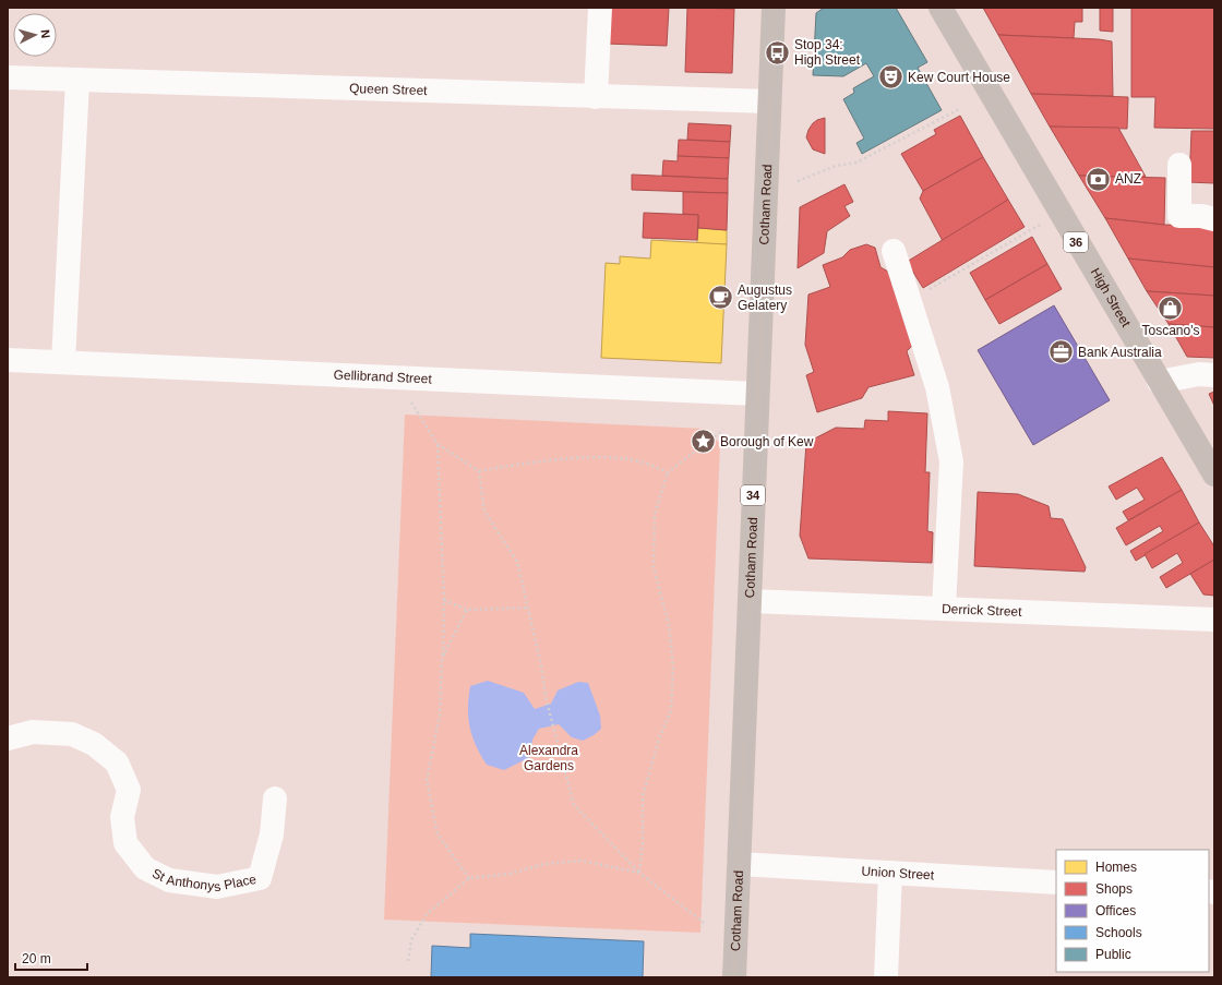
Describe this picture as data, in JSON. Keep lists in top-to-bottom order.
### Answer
{
  "streets": {
    "main road": [
      "Cotham Road",
      "36",
      "High Street",
      "34"
    ],
    "street": [
      "Queen Street",
      "Gellibrand Street",
      "Derrick Street",
      "St Anthonys Place",
      "Union Street"
    ]
  },
  "crossings": [
    ["Queen Street", "Cotham Road"],
    ["Cotham Road", "Gellibrand Street"],
    ["Cotham Road", "Derrick Street"],
    ["Cotham Road", "Union Street"]
  ],
  "parks": ["Alexandra Gardens"],
  "places": {
    "bus stop": ["Stop 34: High Street"],
    "theatre": ["Kew Court House"],
    "bank": ["ANZ"],
    "cafe": ["Augustus Gelatery"],
    "shop": ["Toscano's"],
    "office": ["Bank Australia"],
    "place": ["Borough of Kew"]
  },
  "legend": [
    "Homes",
    "Shops",
    "Offices",
    "Schools",
    "Public"
  ],
  "scale_bar": "20 m",
  "north": "right"
}
